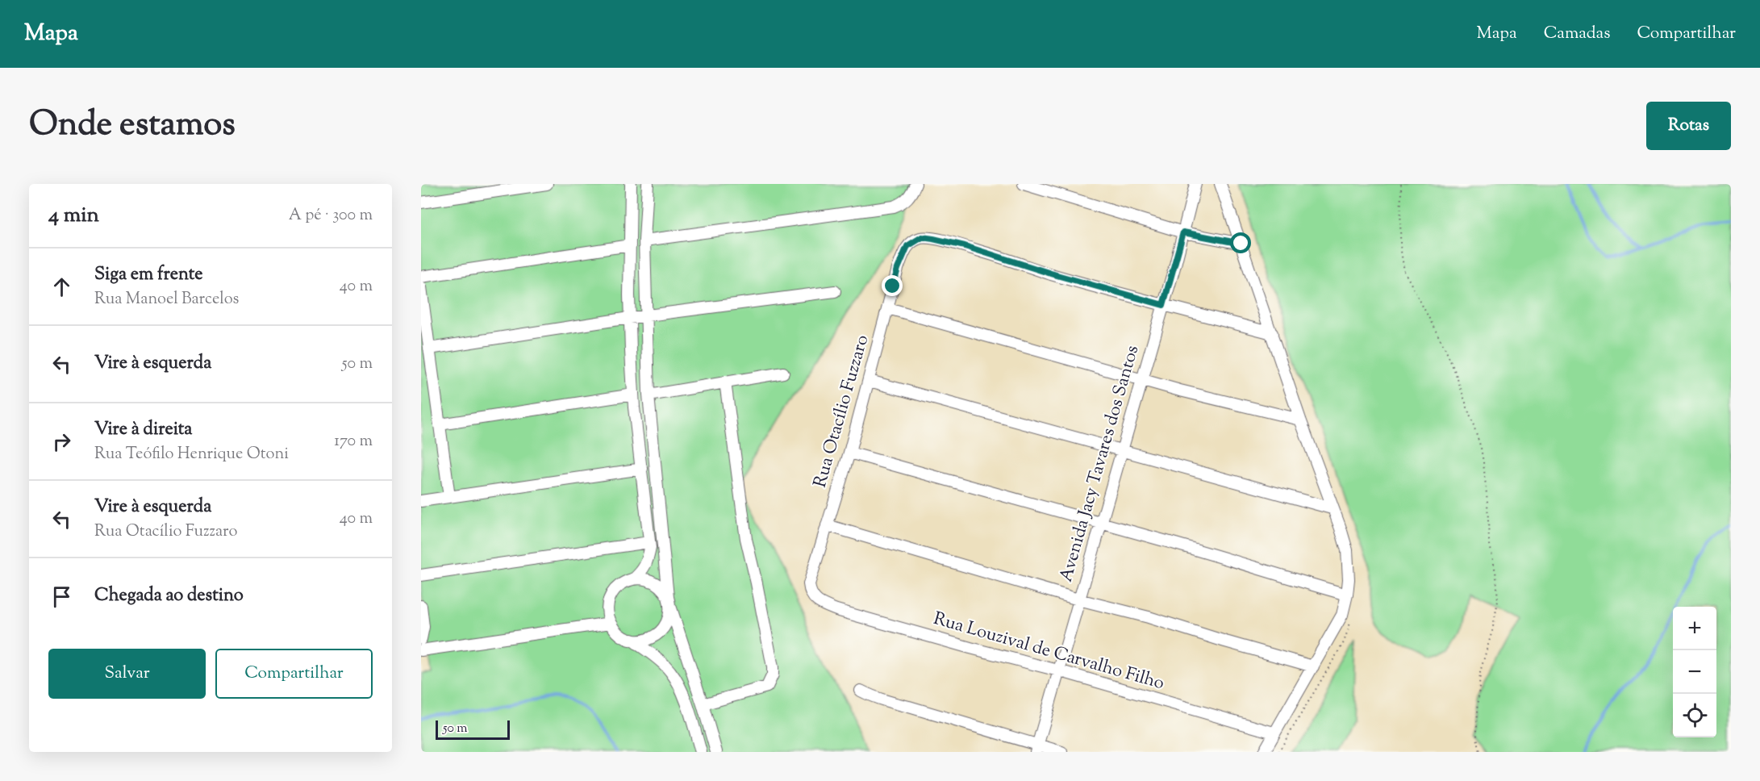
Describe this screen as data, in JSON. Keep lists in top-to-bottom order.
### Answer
{
  "streets": {
    "street": ["Rua Otacílio Fuzzaro", "Avenida Jacy Tavares dos Santos", "Rua Louzival de Carvalho Filho"]
  },
  "crossings": [
    ["Rua Otacílio Fuzzaro", "Avenida Jacy Tavares dos Santos"],
    ["Rua Otacílio Fuzzaro", "Rua Louzival de Carvalho Filho"],
    ["Avenida Jacy Tavares dos Santos", "Rua Louzival de Carvalho Filho"]
  ],
  "scale_bar": "50 m",
  "page": {
    "header": "Mapa",
    "nav": ["Mapa", "Camadas", "Compartilhar"],
    "title": "Onde estamos",
    "buttons": [
      "Rotas",
      ["Salvar", "Compartilhar"]
    ],
    "heading": ["4 min", "A pé · 300 m"],
    "list": [
      ["Siga em frente", "Rua Manoel Barcelos", "40 m"],
      ["Vire à esquerda", "50 m"],
      ["Vire à direita", "Rua Teófilo Henrique Otoni", "170 m"],
      ["Vire à esquerda", "Rua Otacílio Fuzzaro", "40 m"],
      "Chegada ao destino"
    ],
    "map_buttons": ["+", "−"],
    "scale": "50 m"
  }
}
